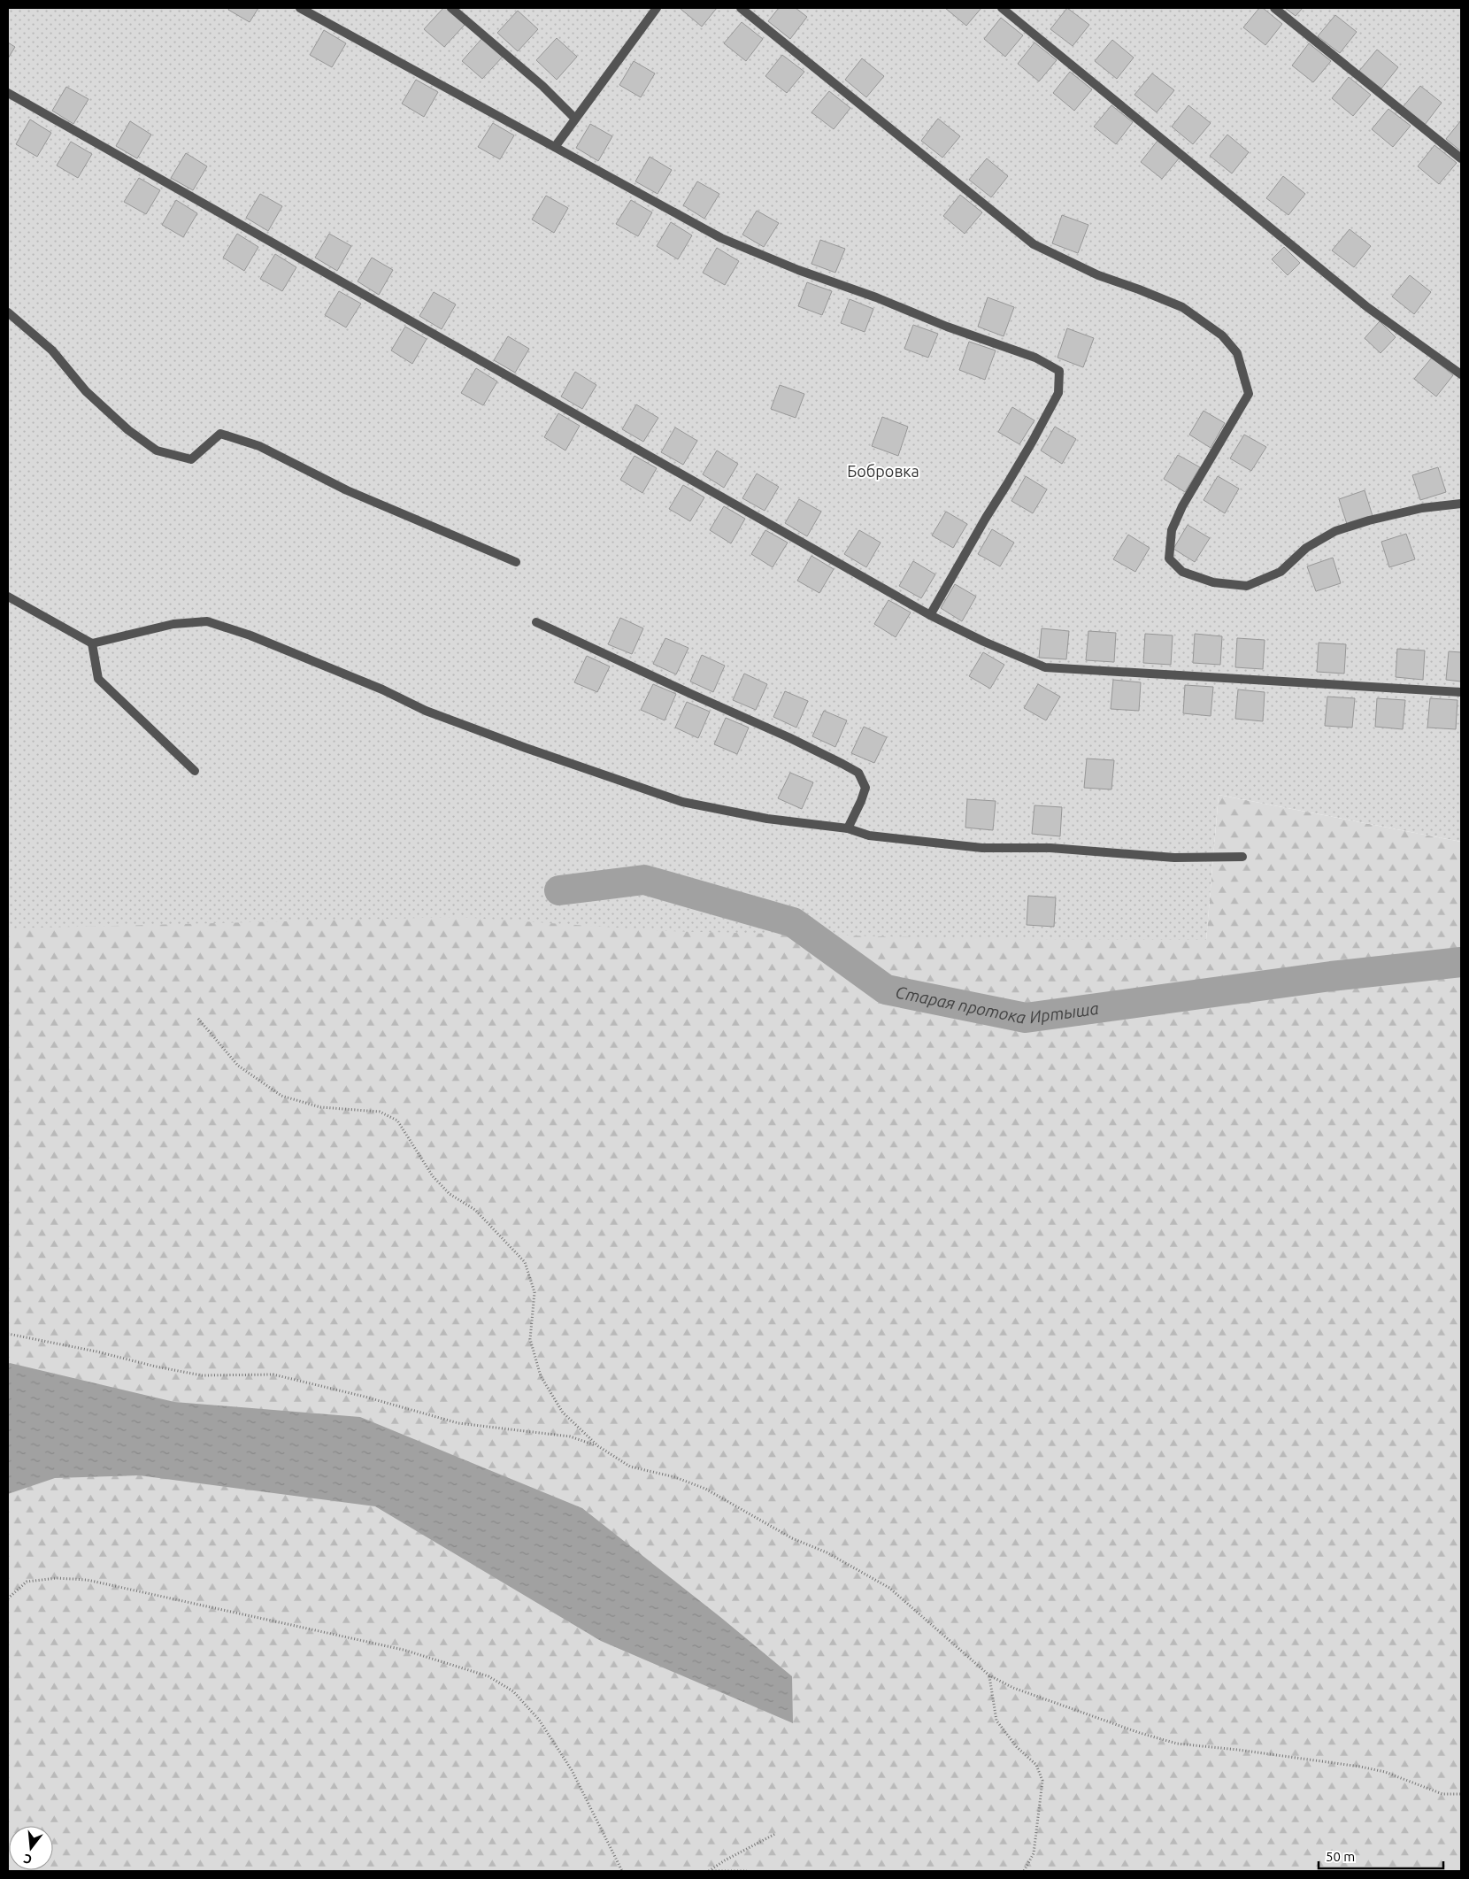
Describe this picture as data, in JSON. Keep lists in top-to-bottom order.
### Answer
{
  "water": ["Старая протока Иртыша"],
  "parks": ["Бобровка"],
  "scale_bar": "50 m",
  "north": "bottom"
}
